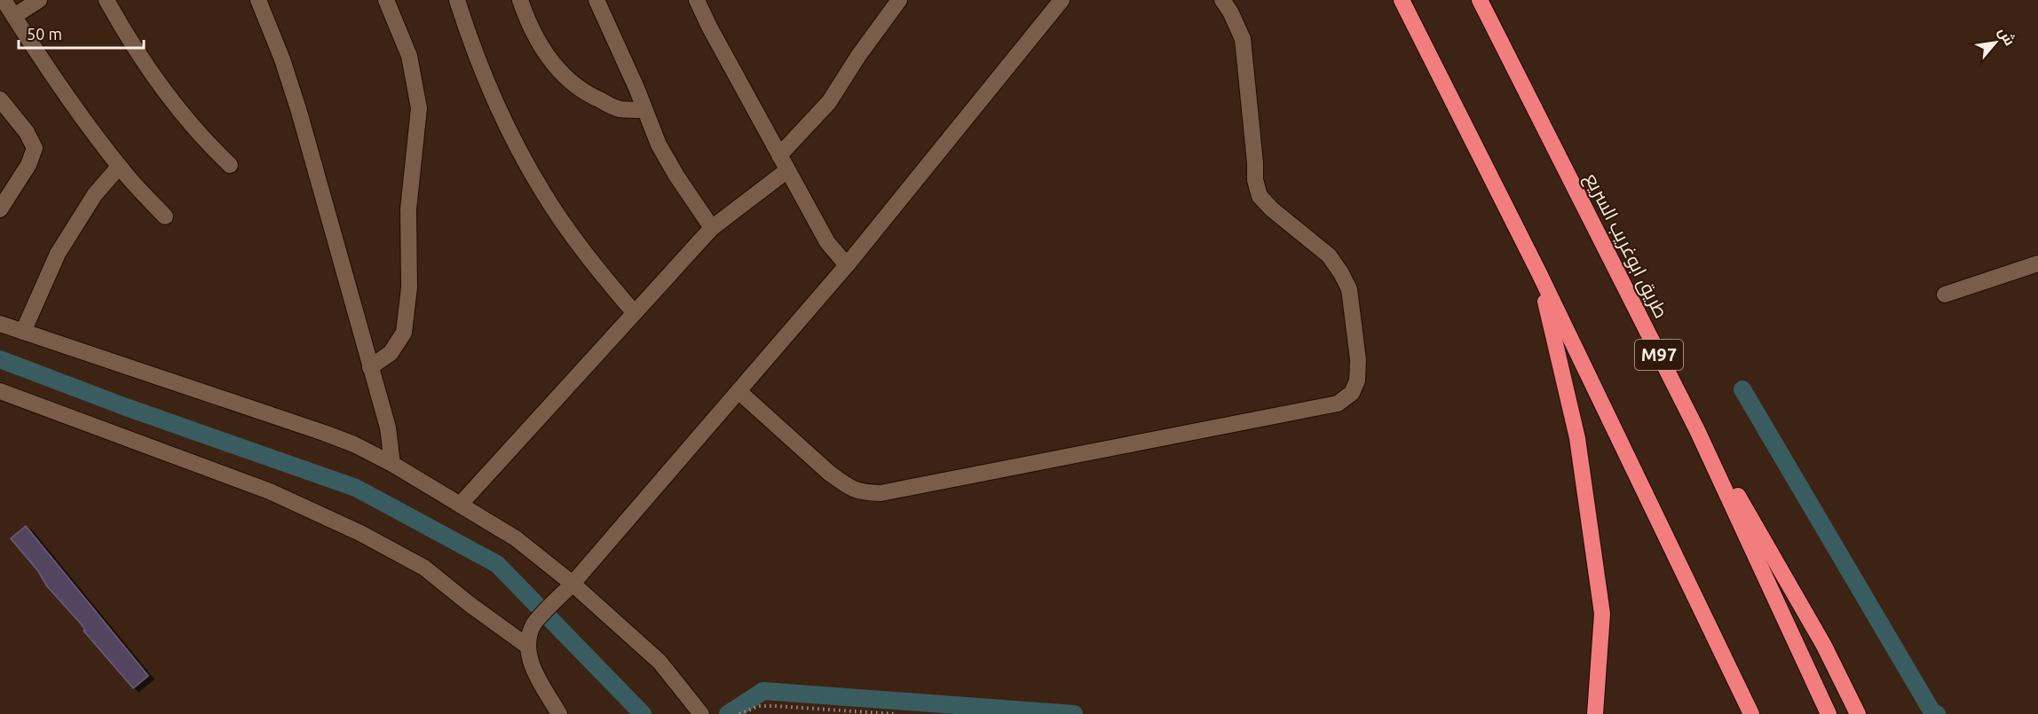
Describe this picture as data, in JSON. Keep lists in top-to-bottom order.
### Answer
{
  "streets": {
    "highway": ["طريق ابوغريب السريع", "M97"]
  },
  "scale_bar": "50 m",
  "north": "top right"
}
